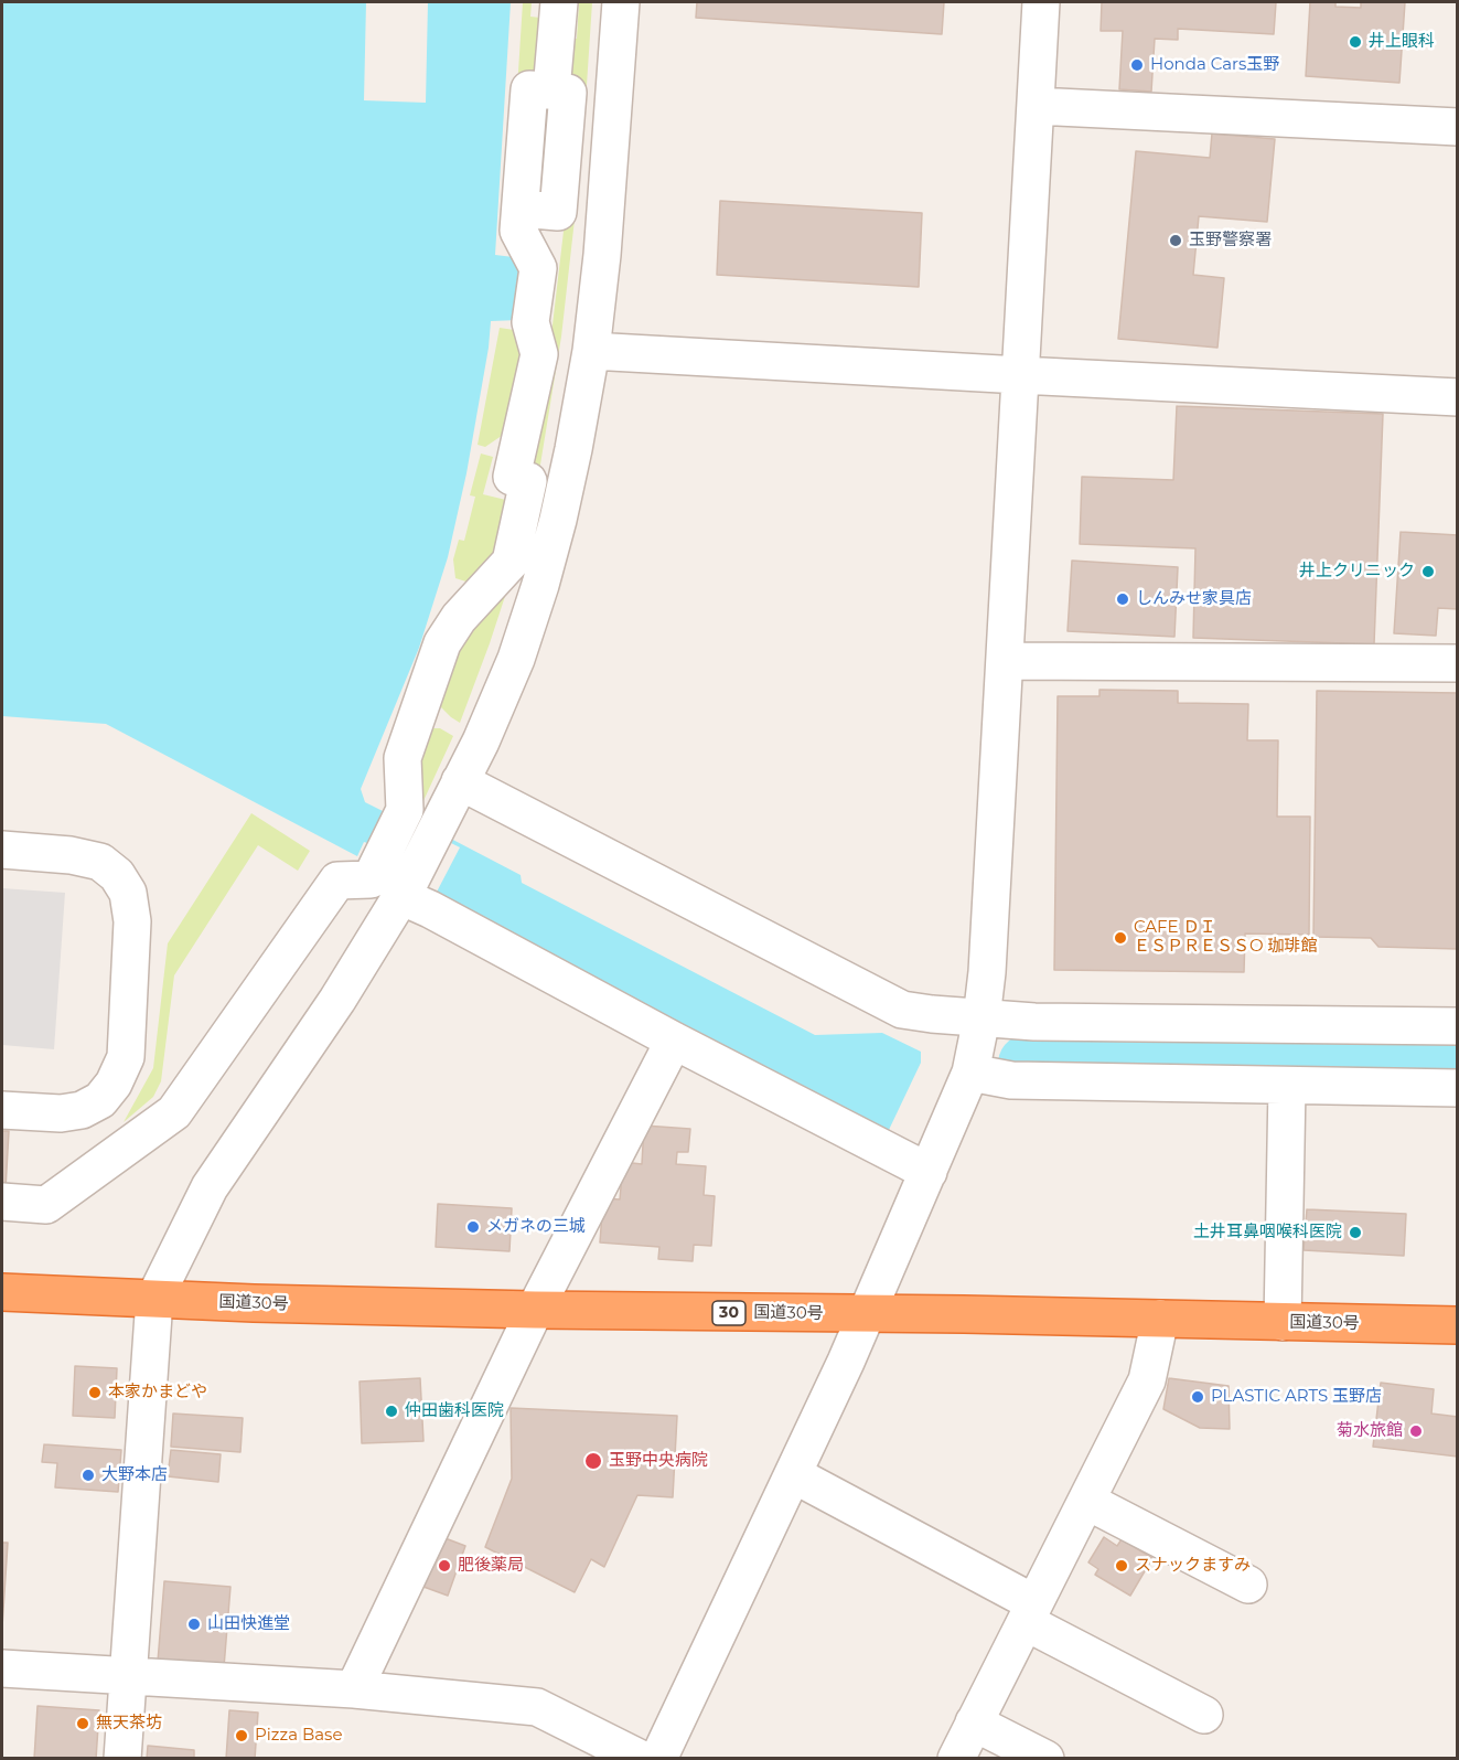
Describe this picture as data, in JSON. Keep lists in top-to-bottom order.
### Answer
{
  "streets": {
    "highway": ["国道30号", "30"]
  },
  "places": [
    "井上眼科",
    "Honda Cars玉野",
    "玉野警察署",
    "井上クリニック",
    "しんみせ家具店",
    "CAFE ＤＩ ＥＳＰＲＥＳＳO 珈琲館",
    "メガネの三城",
    "土井耳鼻咽喉科医院",
    "本家かまどや",
    "PLASTIC ARTS 玉野店",
    "仲田歯科医院",
    "菊水旅館",
    "玉野中央病院",
    "大野本店",
    "肥後薬局",
    "スナックますみ",
    "山田快進堂",
    "無天茶坊",
    "Pizza Base"
  ]
}
